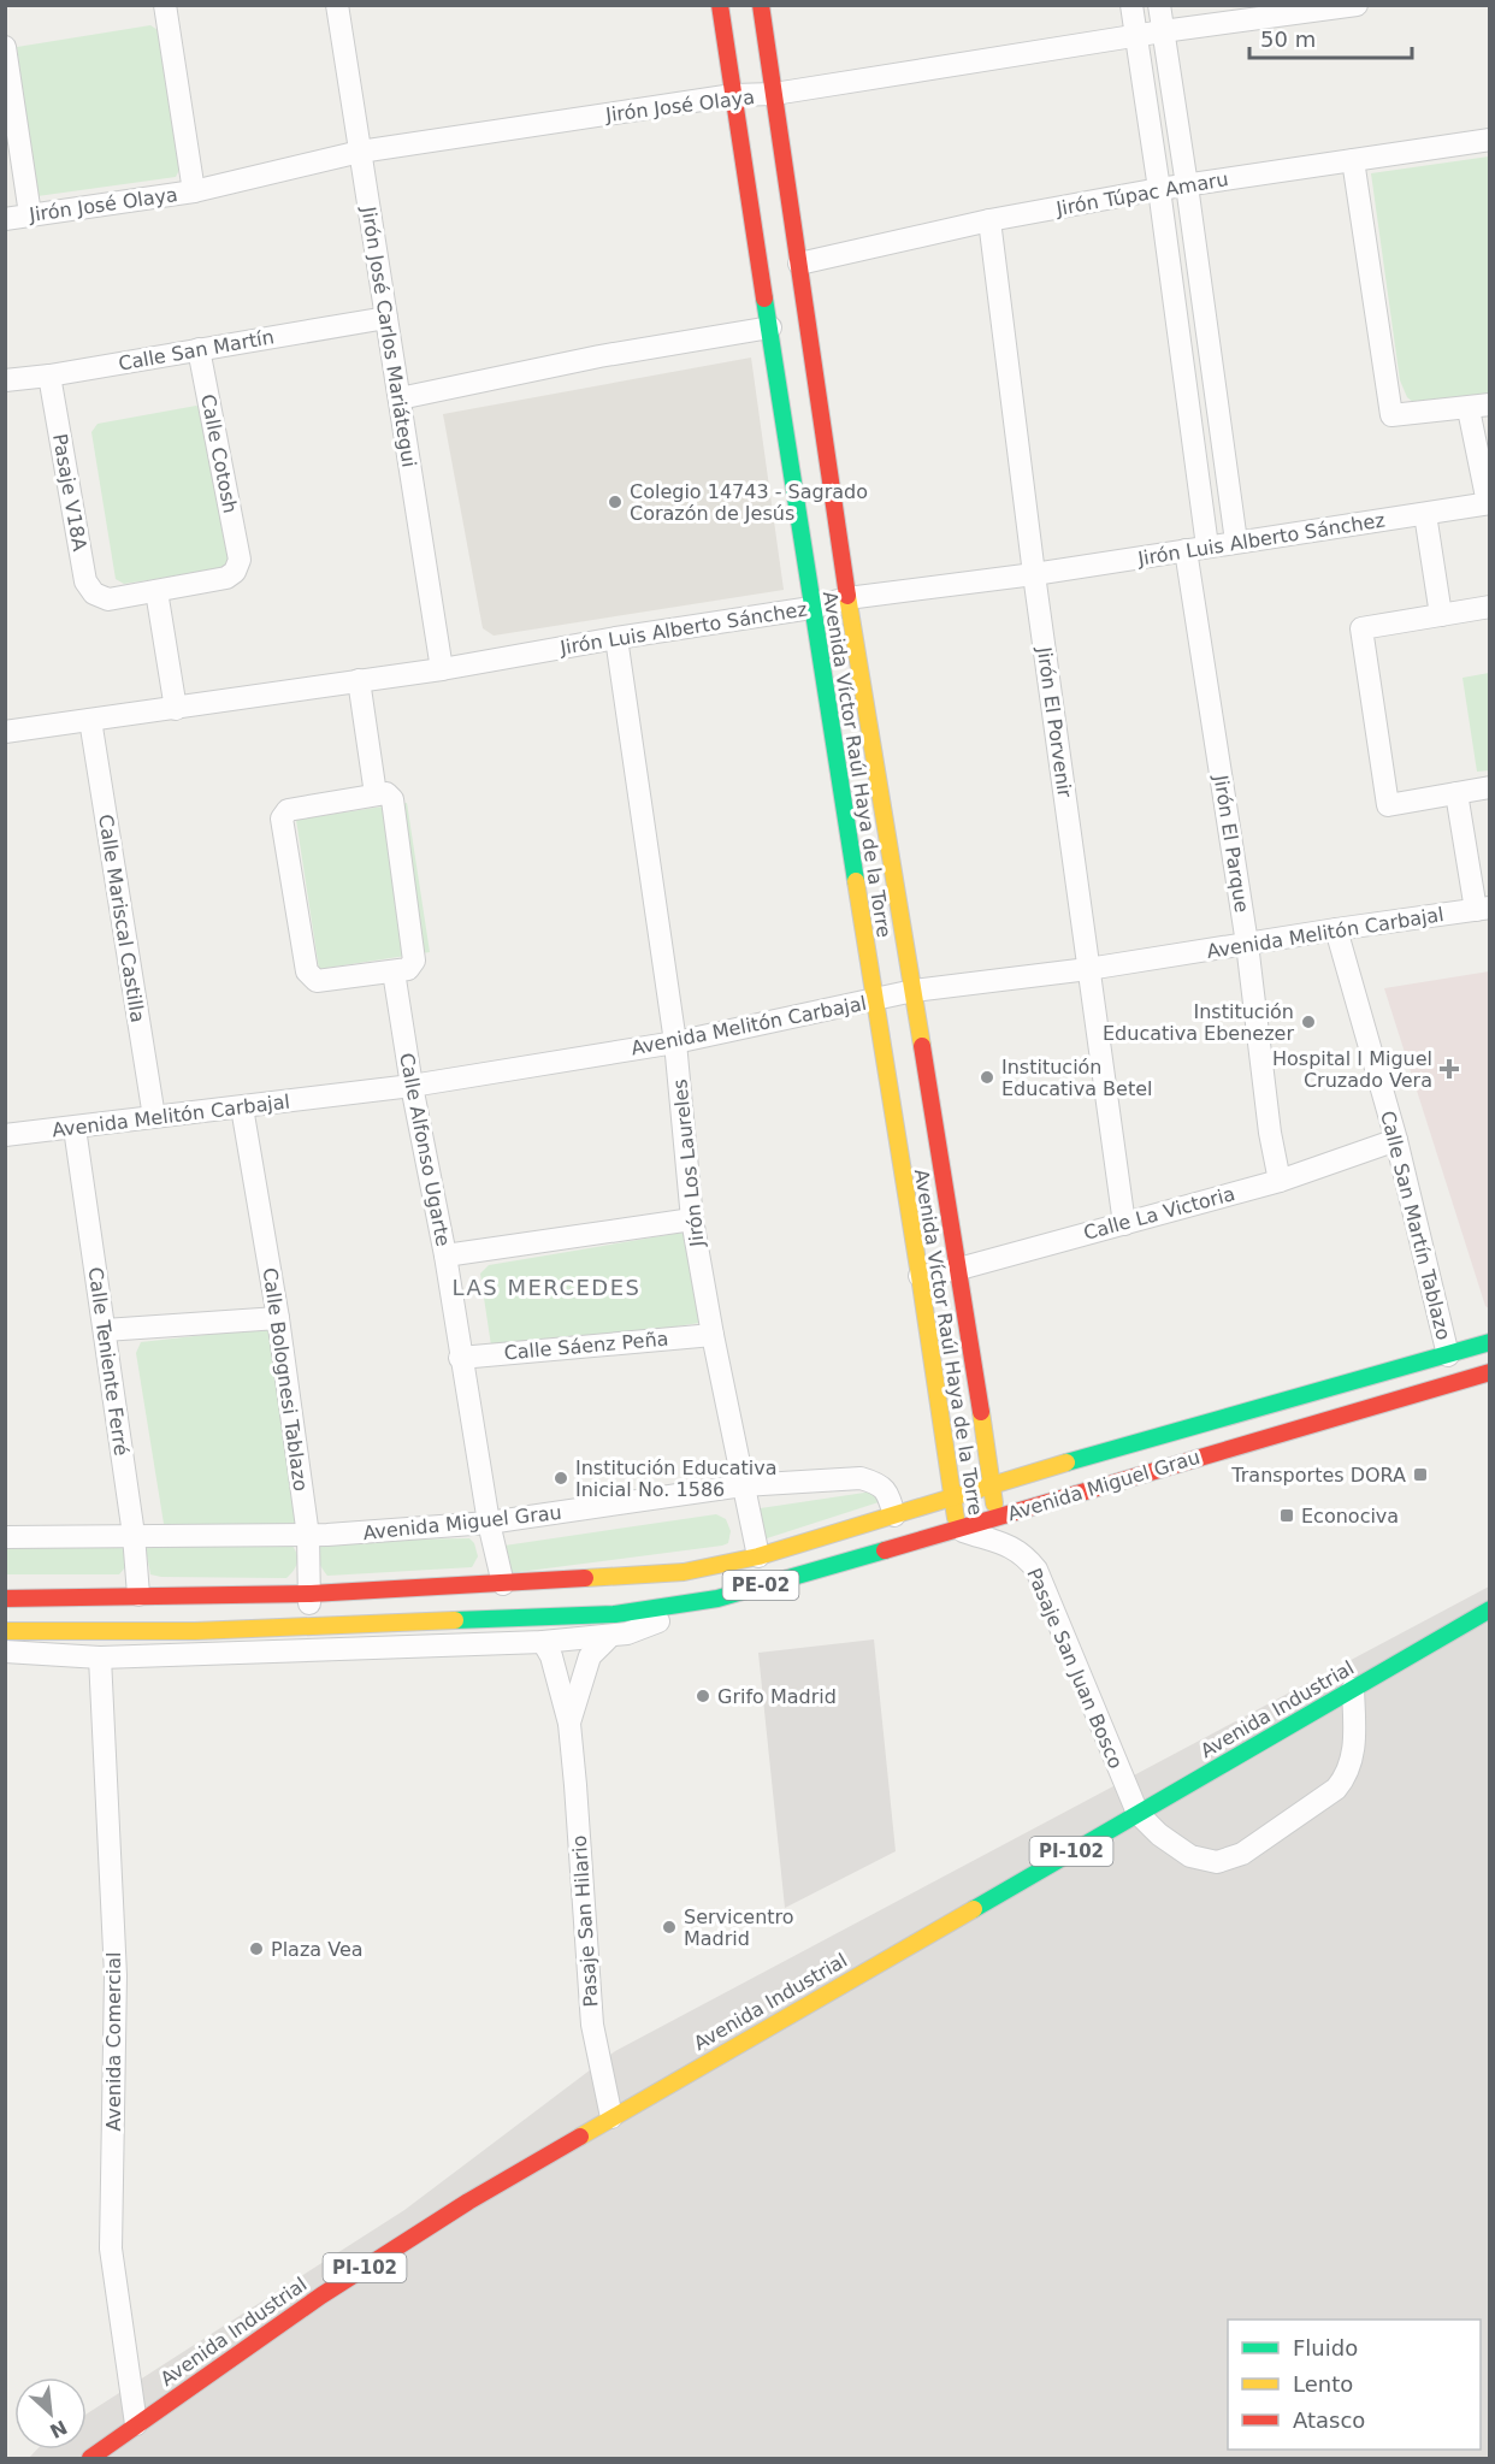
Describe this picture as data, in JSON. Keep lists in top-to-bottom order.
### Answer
{
  "streets": {
    "main road": [
      "Avenida Víctor Raúl Haya de la Torre",
      "Avenida Miguel Grau",
      "PE-02",
      "Avenida Industrial",
      "PI-102"
    ],
    "street": [
      "Jirón José Olaya",
      "Jirón Túpac Amaru",
      "Jirón José Carlos Mariátegui",
      "Calle San Martín",
      "Calle Cotosh",
      "Pasaje V18A",
      "Jirón Luis Alberto Sánchez",
      "Jirón El Porvenir",
      "Jirón El Parque",
      "Calle Mariscal Castilla",
      "Avenida Melitón Carbajal",
      "Calle Alfonso Ugarte",
      "Jirón Los Laureles",
      "Calle La Victoria",
      "Calle San Martín Tablazo",
      "Calle Sáenz Peña",
      "Calle Teniente Ferré",
      "Calle Bolognesi Tablazo",
      "Pasaje San Juan Bosco",
      "Pasaje San Hilario",
      "Avenida Comercial"
    ]
  },
  "crossings": [
    ["Jirón José Olaya", "Jirón José Carlos Mariátegui"],
    ["Jirón José Olaya", "Avenida Víctor Raúl Haya de la Torre"],
    ["Jirón José Olaya", "Jirón El Parque"],
    ["Jirón Túpac Amaru", "Jirón El Porvenir"],
    ["Jirón Túpac Amaru", "Avenida Víctor Raúl Haya de la Torre"],
    ["Jirón Túpac Amaru", "Jirón El Parque"],
    ["Jirón José Carlos Mariátegui", "Calle San Martín"],
    ["Jirón José Carlos Mariátegui", "Jirón Luis Alberto Sánchez"],
    ["Calle San Martín", "Calle Cotosh"],
    ["Calle San Martín", "Pasaje V18A"],
    ["Calle Cotosh", "Pasaje V18A"],
    ["Jirón Luis Alberto Sánchez", "Jirón El Porvenir"],
    ["Jirón Luis Alberto Sánchez", "Avenida Víctor Raúl Haya de la Torre"],
    ["Jirón Luis Alberto Sánchez", "Jirón El Parque"],
    ["Jirón Luis Alberto Sánchez", "Calle Mariscal Castilla"],
    ["Jirón Luis Alberto Sánchez", "Jirón Los Laureles"],
    ["Jirón El Porvenir", "Avenida Melitón Carbajal"],
    ["Jirón El Porvenir", "Calle La Victoria"],
    ["Avenida Víctor Raúl Haya de la Torre", "Avenida Melitón Carbajal"],
    ["Avenida Víctor Raúl Haya de la Torre", "Calle La Victoria"],
    ["Avenida Víctor Raúl Haya de la Torre", "Avenida Miguel Grau"],
    ["Avenida Víctor Raúl Haya de la Torre", "Pasaje San Juan Bosco"],
    ["Jirón El Parque", "Avenida Melitón Carbajal"],
    ["Jirón El Parque", "Calle La Victoria"],
    ["Calle Mariscal Castilla", "Avenida Melitón Carbajal"],
    ["Avenida Melitón Carbajal", "Calle Alfonso Ugarte"],
    ["Avenida Melitón Carbajal", "Jirón Los Laureles"],
    ["Avenida Melitón Carbajal", "Calle San Martín Tablazo"],
    ["Avenida Melitón Carbajal", "Calle Teniente Ferré"],
    ["Avenida Melitón Carbajal", "Calle Bolognesi Tablazo"],
    ["Calle Alfonso Ugarte", "Calle Sáenz Peña"],
    ["Calle Alfonso Ugarte", "Avenida Miguel Grau"],
    ["Jirón Los Laureles", "Calle Sáenz Peña"],
    ["Jirón Los Laureles", "Avenida Miguel Grau"],
    ["Calle La Victoria", "Calle San Martín Tablazo"],
    ["Calle San Martín Tablazo", "Avenida Miguel Grau"],
    ["Calle Teniente Ferré", "Avenida Miguel Grau"],
    ["Calle Bolognesi Tablazo", "Avenida Miguel Grau"],
    ["Avenida Miguel Grau", "Pasaje San Juan Bosco"],
    ["Avenida Miguel Grau", "Pasaje San Hilario"],
    ["Avenida Miguel Grau", "Avenida Comercial"],
    ["Pasaje San Juan Bosco", "Avenida Industrial"],
    ["Avenida Industrial", "Pasaje San Hilario"],
    ["Avenida Industrial", "Avenida Comercial"]
  ],
  "districts": ["LAS MERCEDES"],
  "places": {
    "other": [
      "Colegio 14743 - Sagrado Corazón de Jesús",
      "Institución Educativa Ebenezer",
      "Institución Educativa Betel",
      "Institución Educativa Inicial No. 1586",
      "Grifo Madrid",
      "Servicentro Madrid",
      "Plaza Vea"
    ],
    "health": ["Hospital I Miguel Cruzado Vera"],
    "transit": ["Transportes DORA", "Econociva"]
  },
  "legend": ["Fluido", "Lento", "Atasco"],
  "scale_bar": "50 m",
  "north": "bottom right"
}
